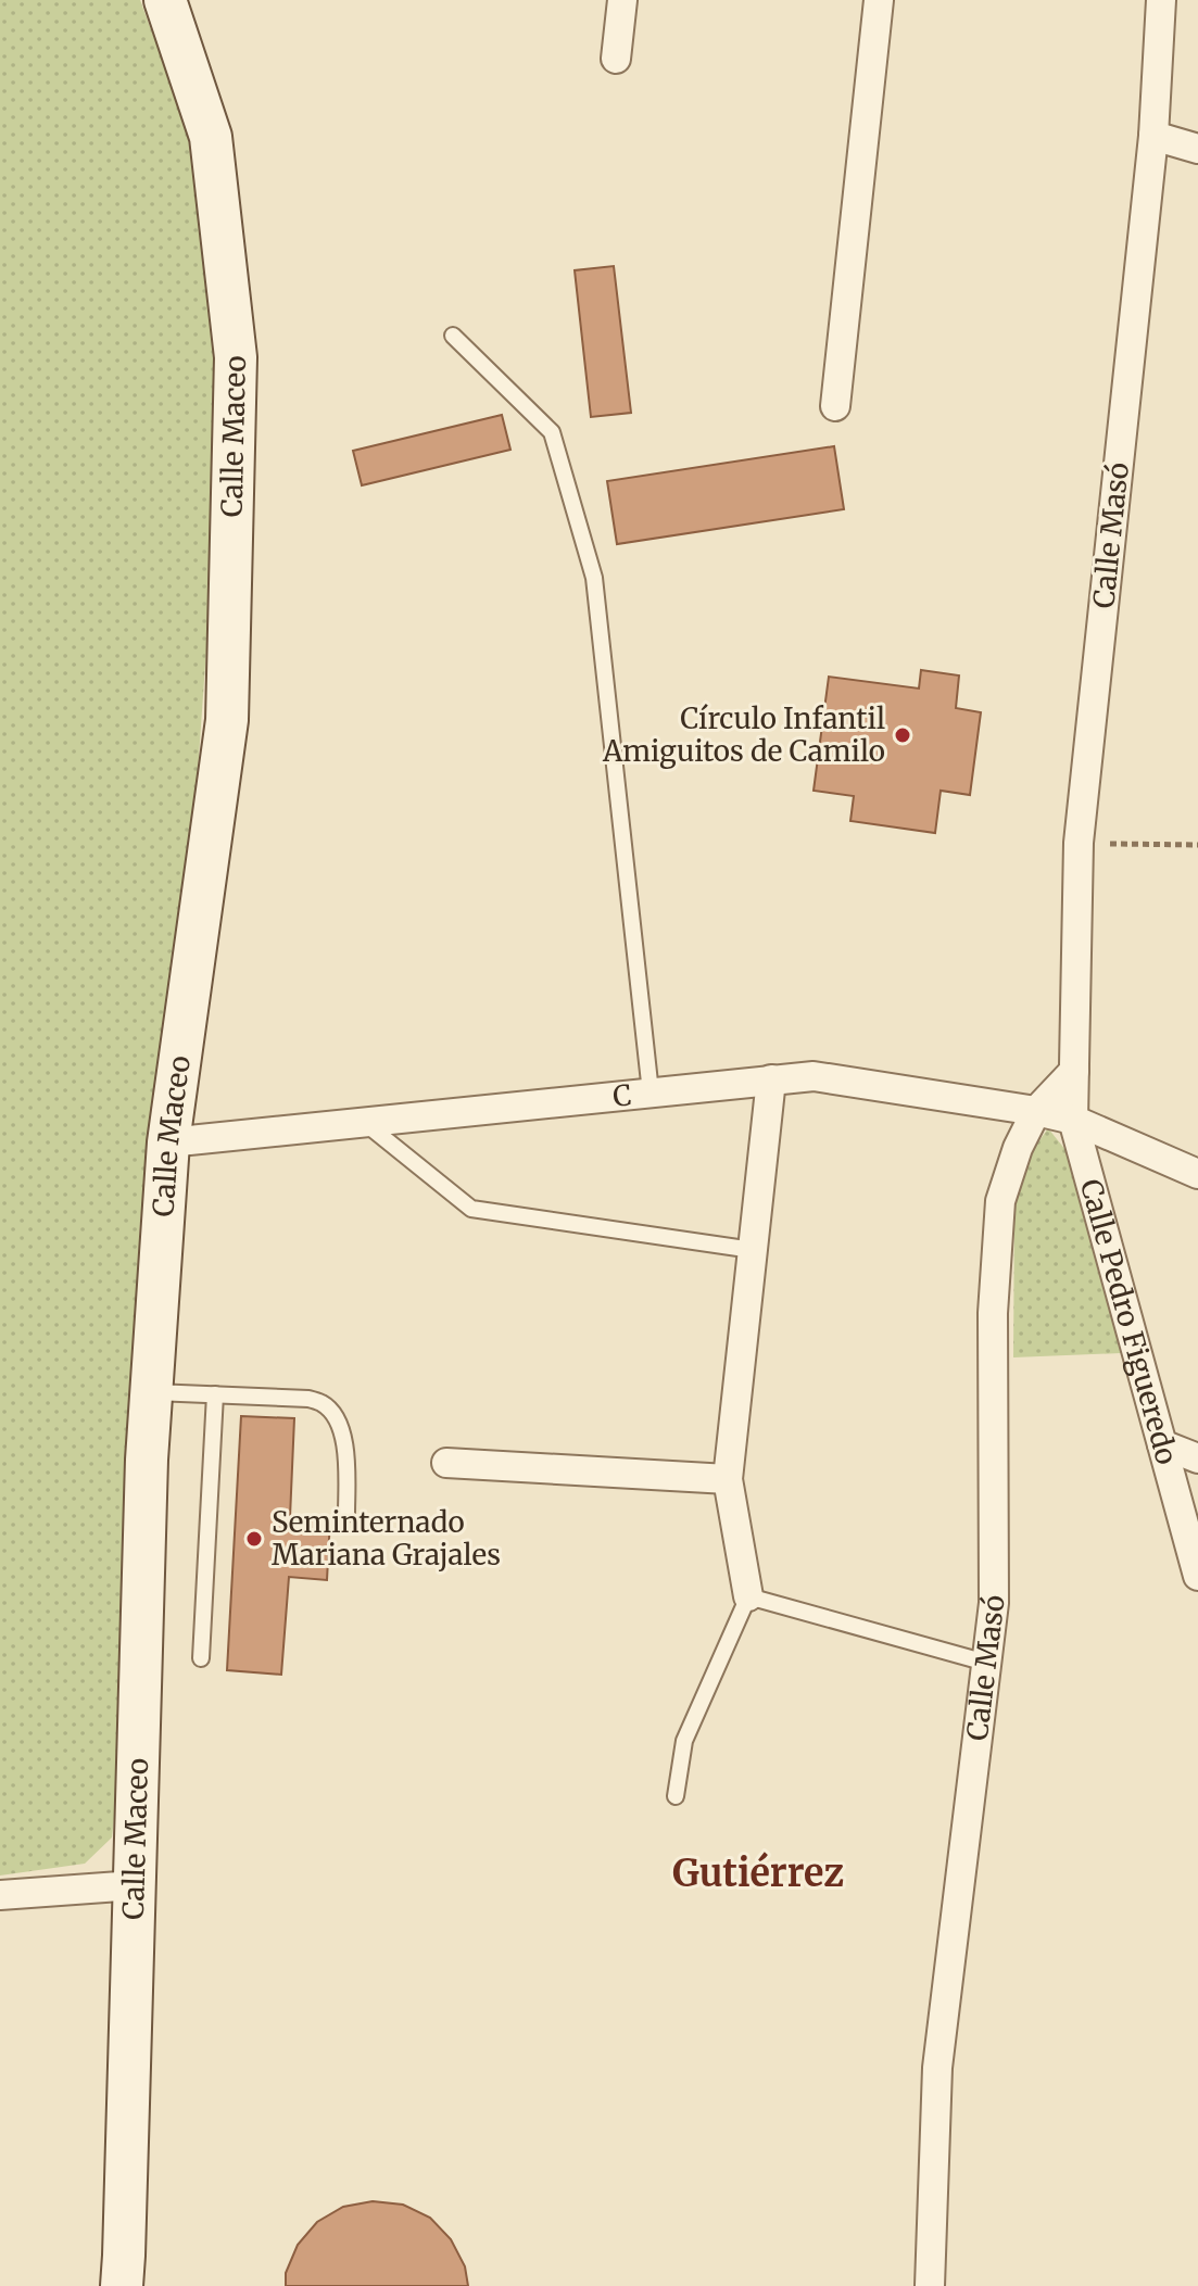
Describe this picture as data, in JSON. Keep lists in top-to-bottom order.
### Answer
{
  "streets": {
    "street": [
      "Calle Maceo",
      "Calle Masó",
      "C",
      "Calle Pedro Figueredo"
    ]
  },
  "crossings": [
    ["Calle Maceo", "C"],
    ["Calle Masó", "C"],
    ["Calle Masó", "Calle Pedro Figueredo"],
    ["C", "Calle Pedro Figueredo"]
  ],
  "districts": ["Gutiérrez"],
  "places": ["Círculo Infantil Amiguitos de Camilo", "Seminternado Mariana Grajales"]
}
